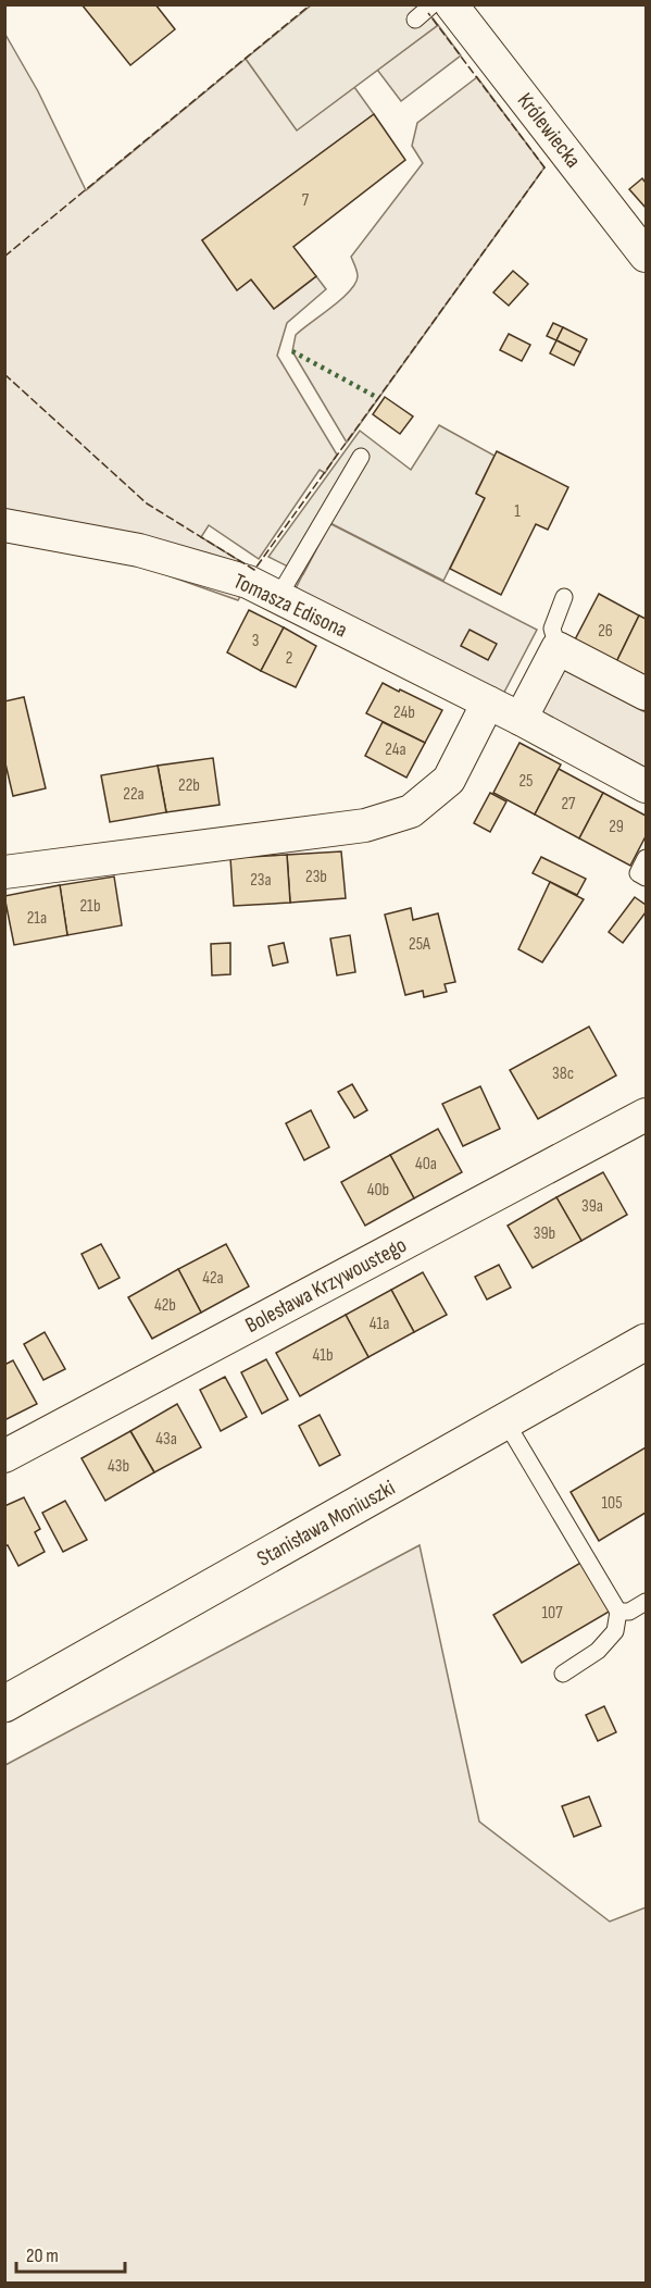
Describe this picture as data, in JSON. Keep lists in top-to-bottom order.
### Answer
{
  "streets": {
    "street": [
      "Królewiecka",
      "Tomasza Edisona",
      "Bolesława Krzywoustego",
      "Stanisława Moniuszki"
    ]
  },
  "house_numbers": [
    "7",
    "1",
    "26",
    "3",
    "2",
    "24b",
    "24a",
    "25",
    "22b",
    "22a",
    "27",
    "29",
    "23b",
    "23a",
    "21b",
    "21a",
    "25A",
    "38c",
    "40a",
    "40b",
    "39a",
    "39b",
    "42a",
    "42b",
    "41a",
    "41b",
    "43a",
    "43b",
    "105",
    "107"
  ],
  "scale_bar": "20 m"
}
